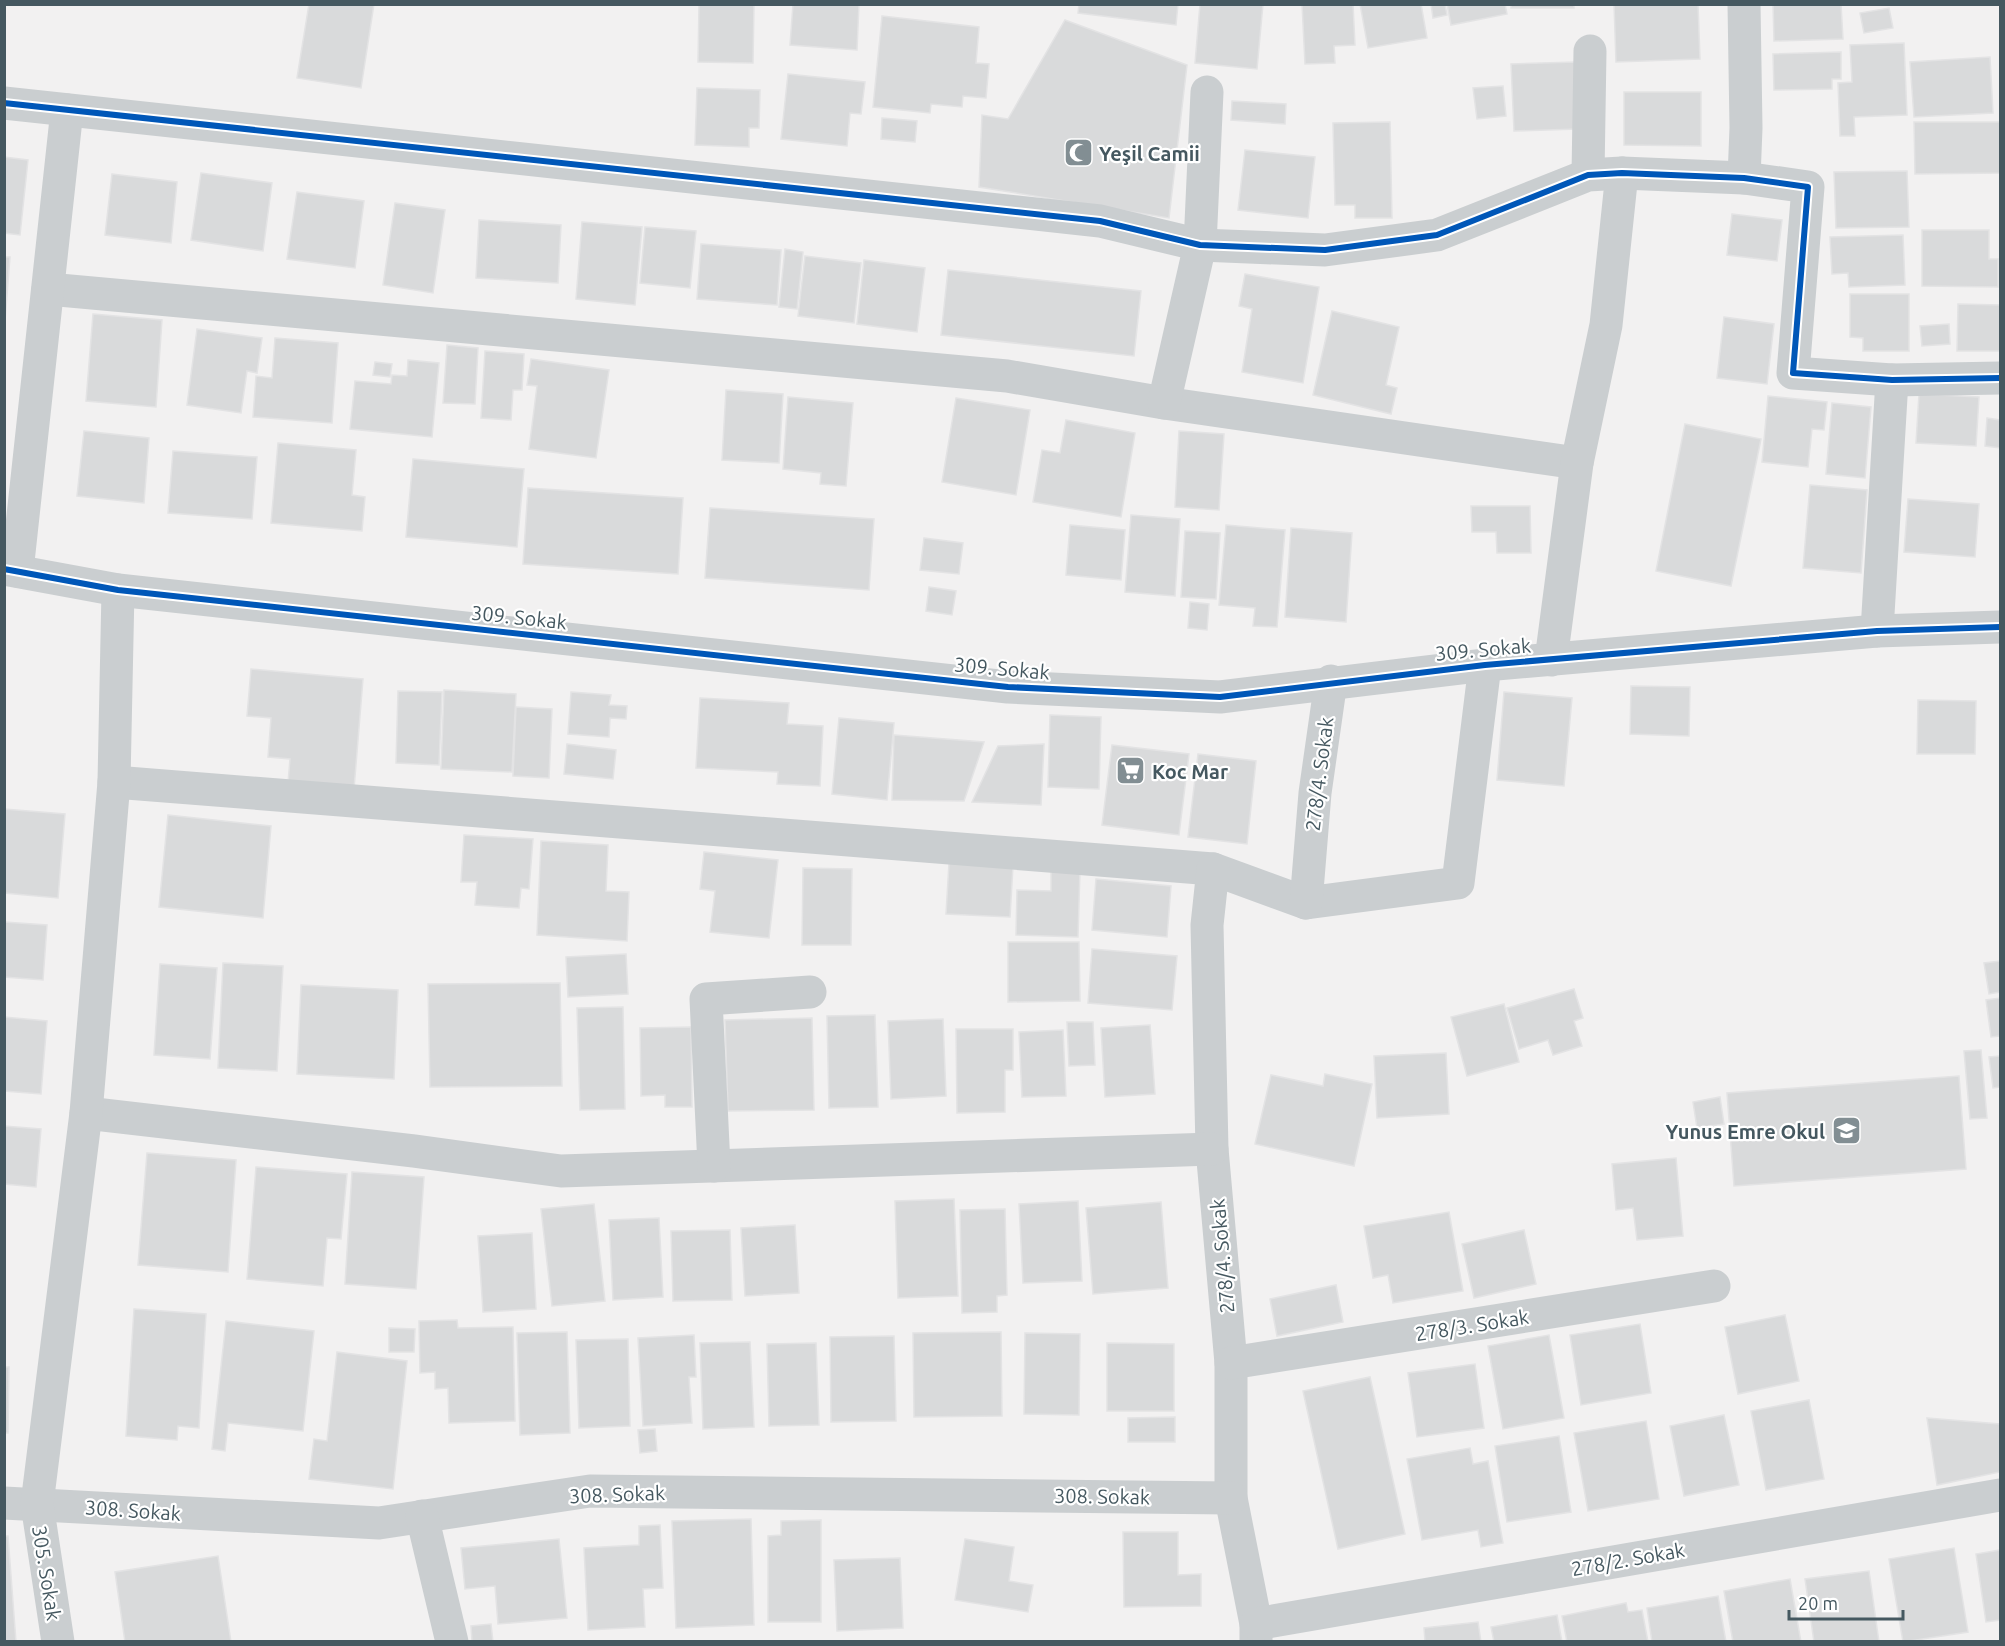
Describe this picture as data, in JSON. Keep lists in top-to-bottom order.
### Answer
{
  "streets": {
    "street": [
      "309. Sokak",
      "278/4. Sokak",
      "278/3. Sokak",
      "308. Sokak",
      "278/2. Sokak",
      "305. Sokak"
    ]
  },
  "crossings": [
    ["309. Sokak", "278/4. Sokak"],
    ["309. Sokak", "305. Sokak"],
    ["278/4. Sokak", "278/3. Sokak"],
    ["278/4. Sokak", "308. Sokak"],
    ["278/4. Sokak", "278/2. Sokak"],
    ["308. Sokak", "305. Sokak"]
  ],
  "places": {
    "mosque": ["Yeşil Camii"],
    "supermarket": ["Koc Mar"],
    "school or university": ["Yunus Emre Okul"]
  },
  "scale_bar": "20 m"
}
